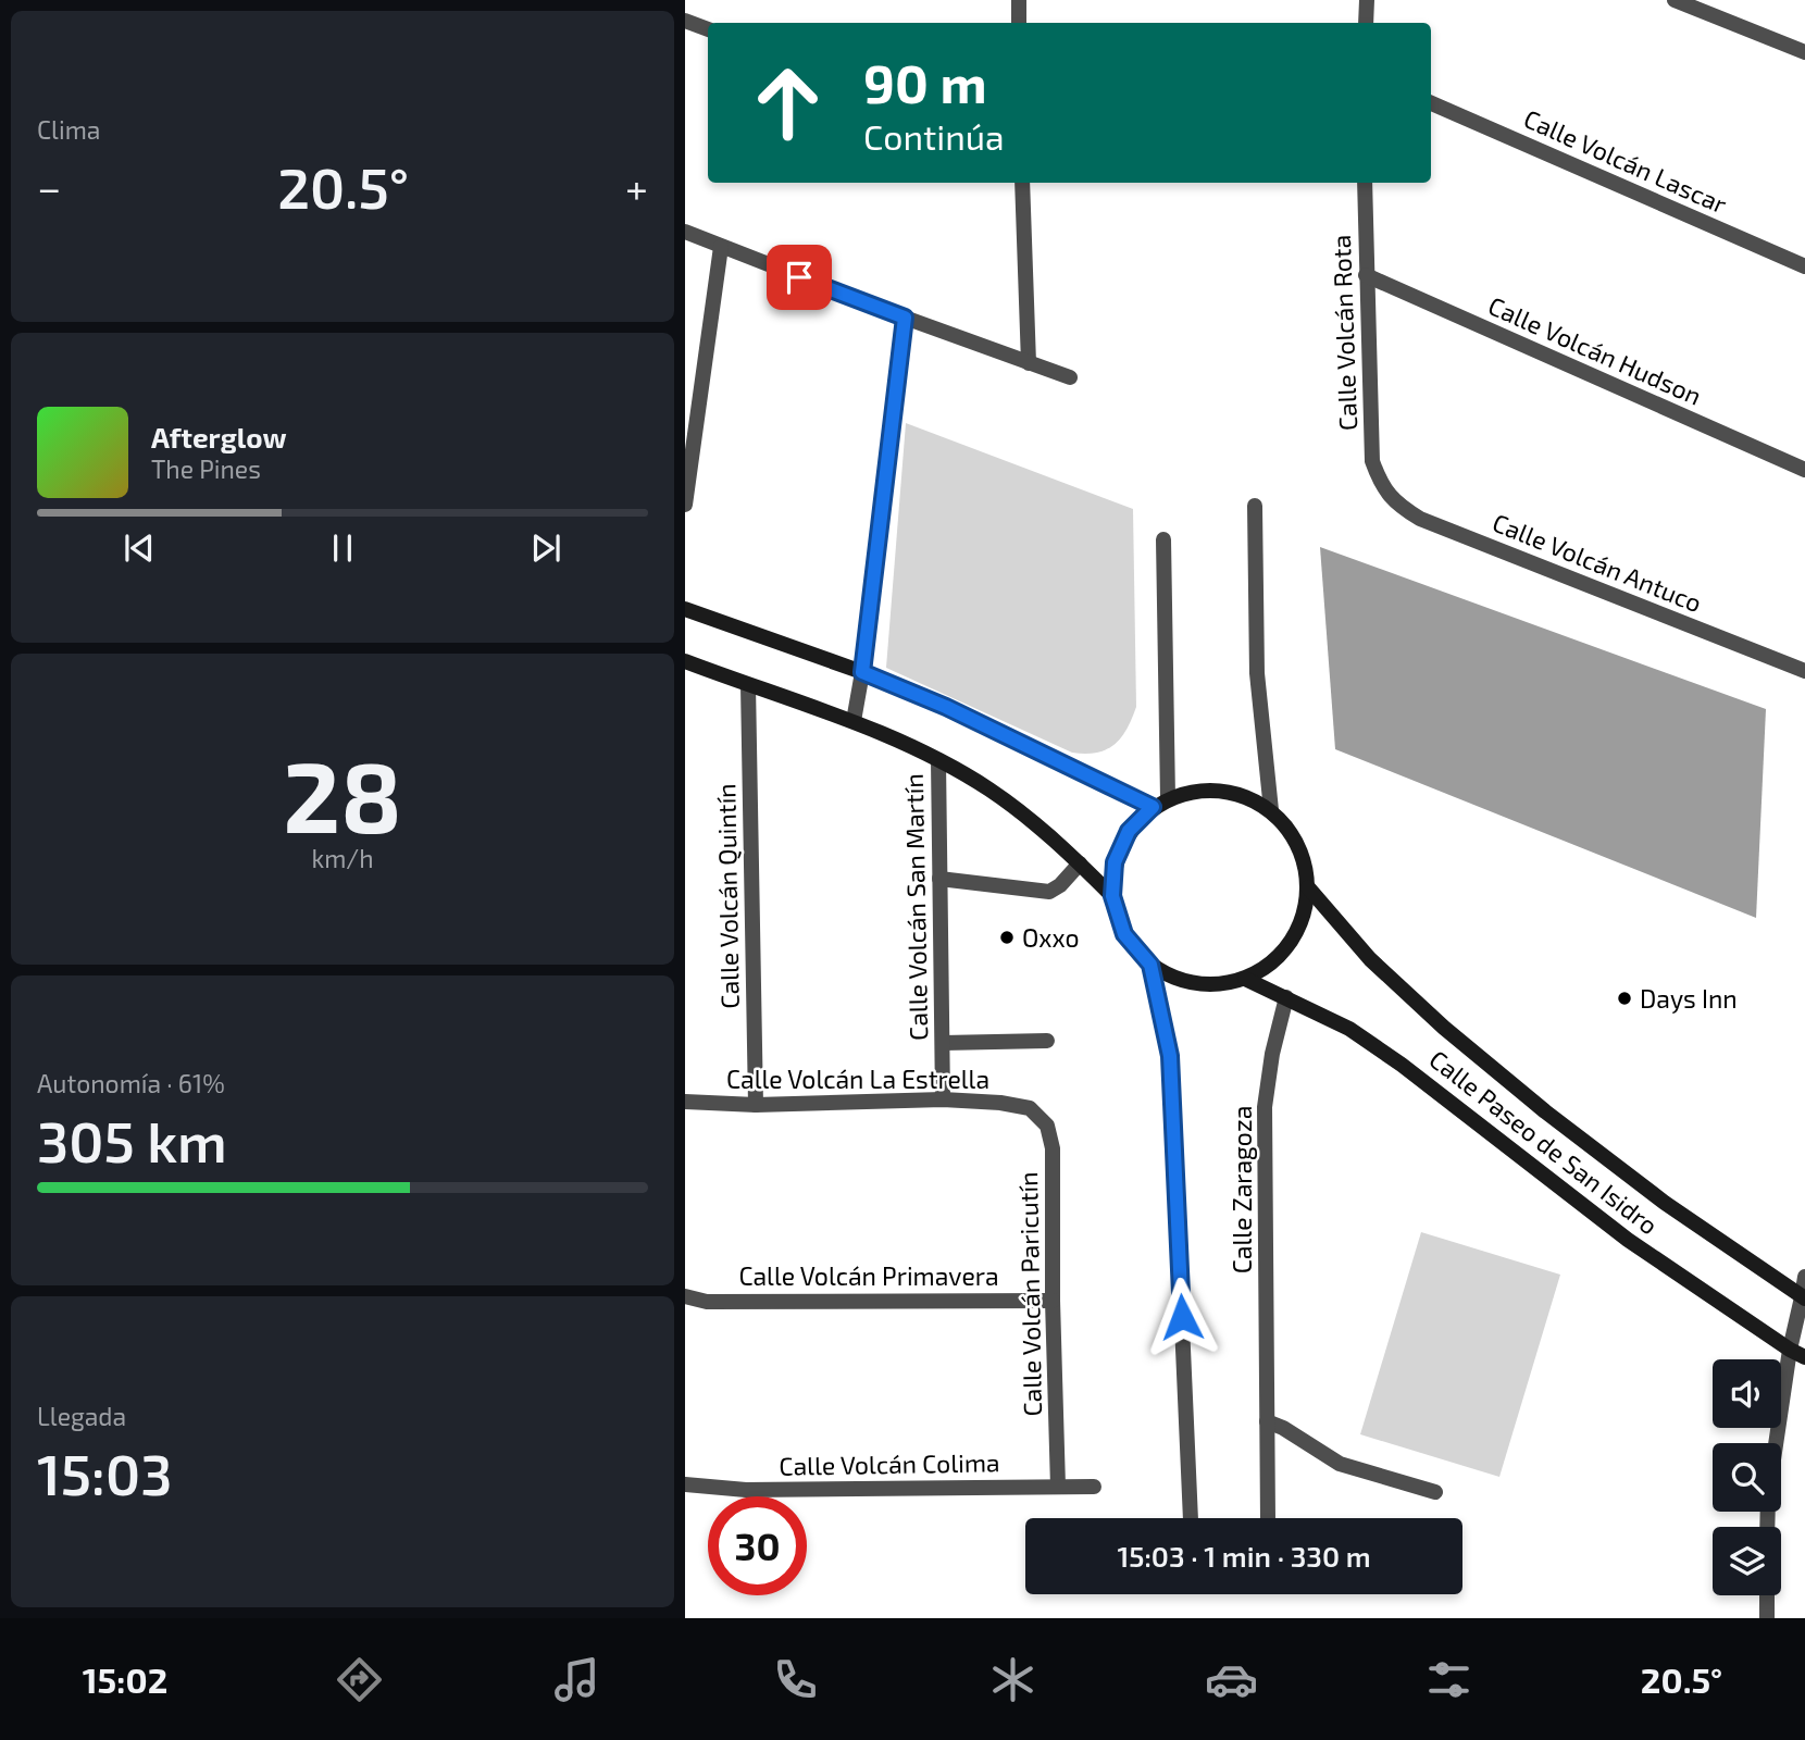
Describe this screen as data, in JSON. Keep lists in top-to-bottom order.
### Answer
{
  "streets": {
    "main road": ["Calle Paseo de San Isidro"],
    "street": [
      "Calle Volcán Lascar",
      "Calle Volcán Rota",
      "Calle Volcán Hudson",
      "Calle Volcán Antuco",
      "Calle Volcán Quintín",
      "Calle Volcán San Martín",
      "Calle Volcán La Estrella",
      "Calle Zaragoza",
      "Calle Volcán Primavera",
      "Calle Volcán Paricutín",
      "Calle Volcán Colima"
    ]
  },
  "crossings": [
    ["Calle Volcán Rota", "Calle Volcán Hudson"],
    ["Calle Volcán Rota", "Calle Volcán Antuco"],
    ["Calle Volcán Quintín", "Calle Volcán La Estrella"],
    ["Calle Volcán San Martín", "Calle Volcán La Estrella"],
    ["Calle Volcán La Estrella", "Calle Volcán Paricutín"],
    ["Calle Paseo de San Isidro", "Calle Zaragoza"],
    ["Calle Volcán Primavera", "Calle Volcán Paricutín"],
    ["Calle Volcán Paricutín", "Calle Volcán Colima"]
  ],
  "places": ["Oxxo", "Days Inn"],
  "page": {
    "tile": [
      "Clima",
      ["28", "km/h"],
      ["Autonomía · 61%", "305 km"],
      ["Llegada", "15:03"]
    ],
    "turn": ["90 m", "Continúa"],
    "heat": ["−", "20.5°", "+"],
    "song": ["Afterglow", "The Pines"],
    "limit": "30",
    "trip": "15:03 · 1 min · 330 m",
    "tabs": ["15:02", "20.5°"]
  }
}
